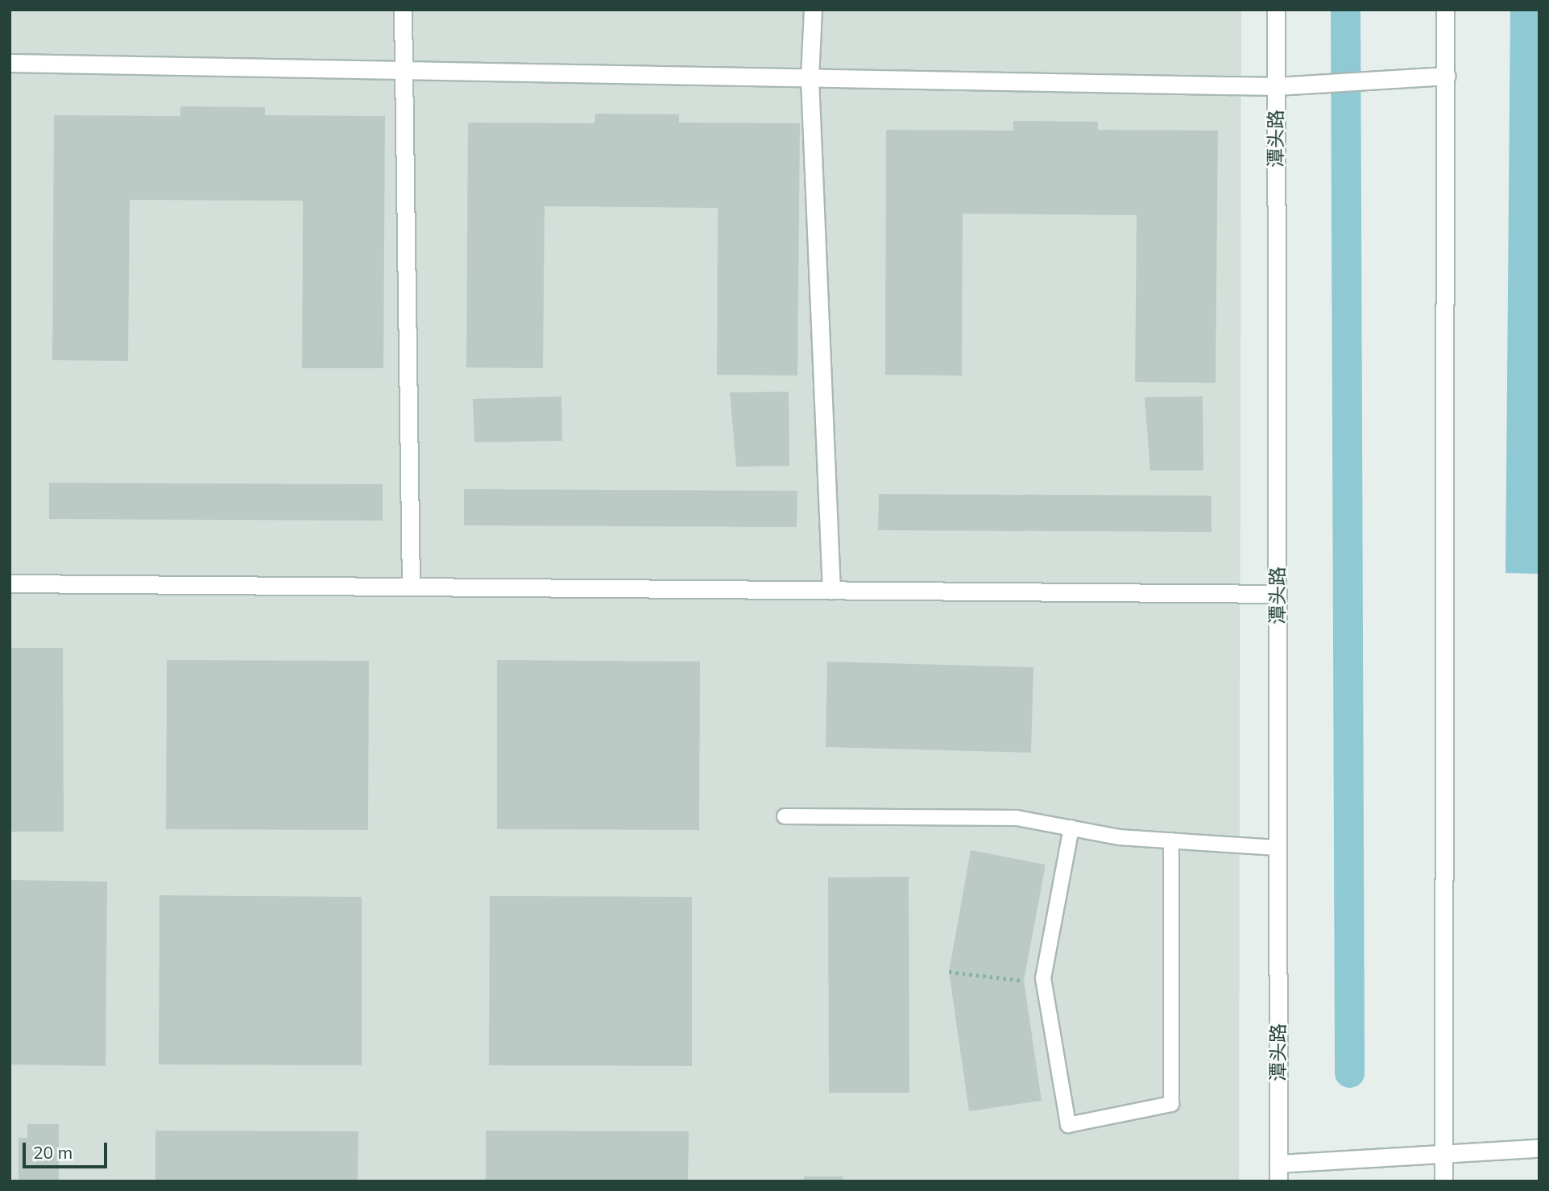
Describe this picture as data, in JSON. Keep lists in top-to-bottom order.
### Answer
{
  "streets": {
    "street": ["潭头路"]
  },
  "scale_bar": "20 m"
}
